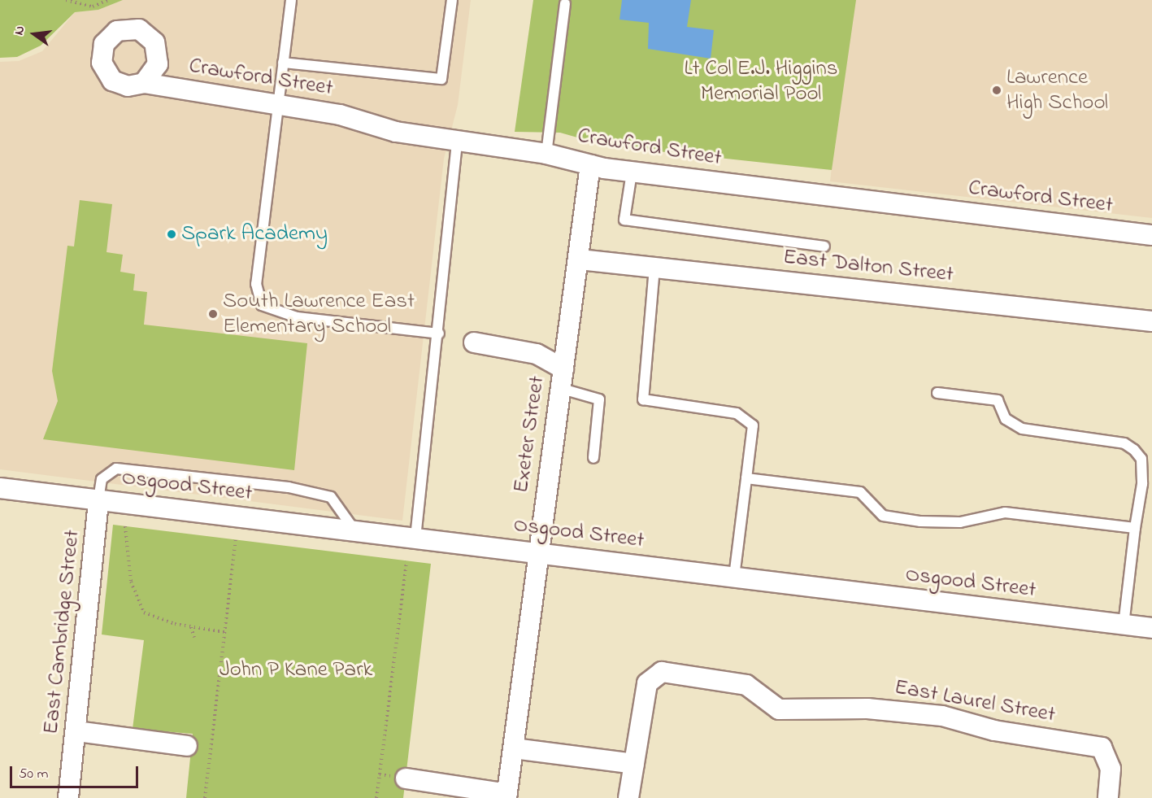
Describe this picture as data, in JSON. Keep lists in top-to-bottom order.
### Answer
{
  "streets": {
    "street": [
      "Crawford Street",
      "East Dalton Street",
      "Exeter Street",
      "Osgood Street",
      "East Cambridge Street",
      "East Laurel Street"
    ]
  },
  "crossings": [
    ["Crawford Street", "Exeter Street"],
    ["East Dalton Street", "Exeter Street"],
    ["Exeter Street", "Osgood Street"],
    ["Osgood Street", "East Cambridge Street"]
  ],
  "parks": ["Lt Col E.J. Higgins Memorial Pool", "John P Kane Park"],
  "places": ["Lawrence High School", "Spark Academy", "South Lawrence East Elementary School"],
  "scale_bar": "50 m",
  "north": "left"
}
